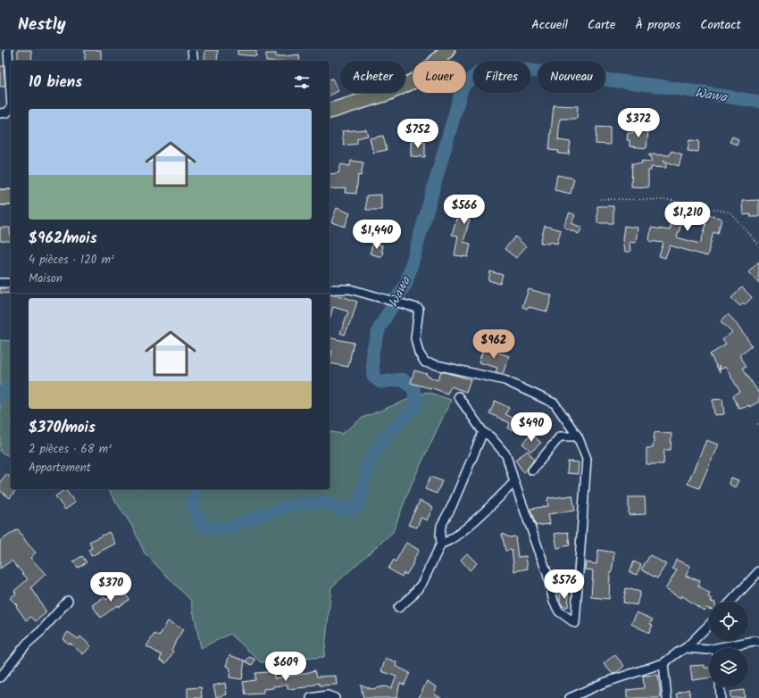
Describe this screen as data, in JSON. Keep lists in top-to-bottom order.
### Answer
{
  "water": ["Wawa"],
  "page": {
    "header": "Nestly",
    "nav": [
      "Accueil",
      "Carte",
      "À propos",
      "Contact"
    ],
    "chip": [
      "Acheter",
      "Louer",
      "Filtres",
      "Nouveau"
    ],
    "heading": "10 biens",
    "list": [
      {
        "name": "$962/mois",
        "note": "4 pièces · 120 m² · Maison"
      },
      {
        "name": "$370/mois",
        "note": "2 pièces · 68 m² · Appartement"
      }
    ],
    "price": [
      "$372",
      "$752",
      "$566",
      "$1,210",
      "$1,440",
      "$962",
      "$490",
      "$576",
      "$370",
      "$609"
    ]
  }
}
